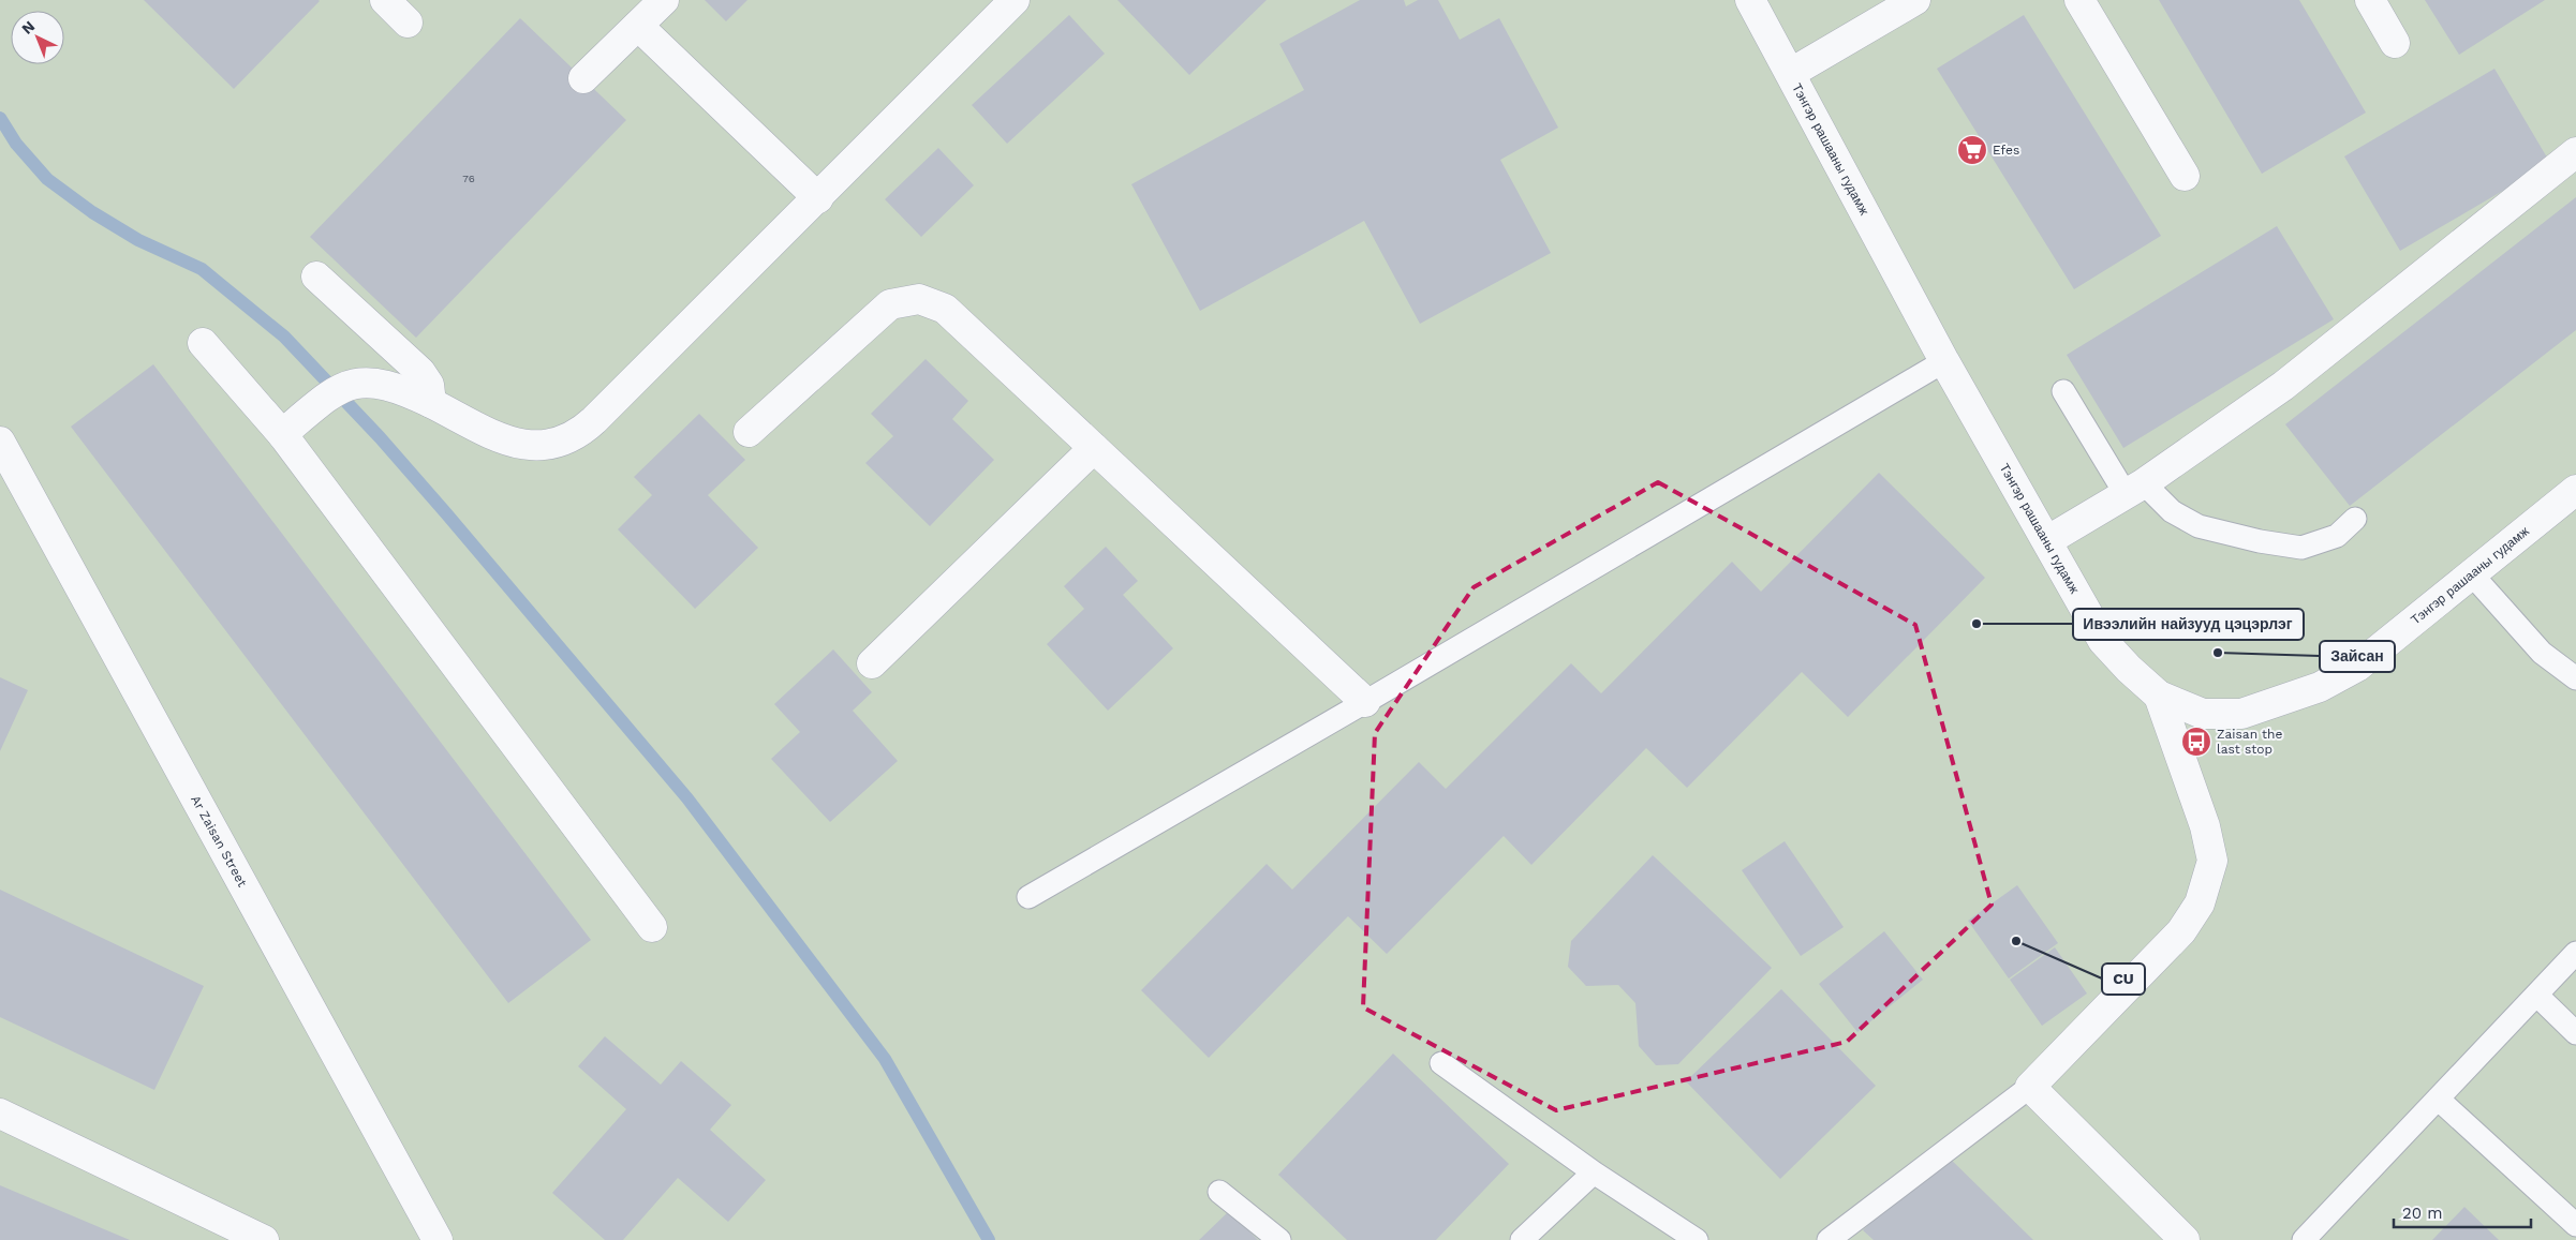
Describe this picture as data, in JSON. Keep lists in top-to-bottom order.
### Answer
{
  "streets": {
    "street": ["Тэнгэр рашааны гудамж", "Ar Zaisan Street"]
  },
  "places": {
    "supermarket": ["Efes"],
    "other": ["Ивээлийн найзууд цэцэрлэг", "Зайсан", "CU"],
    "bus stop": ["Zaisan the last stop"]
  },
  "house_numbers": ["76"],
  "scale_bar": "20 m",
  "north": "top left"
}
